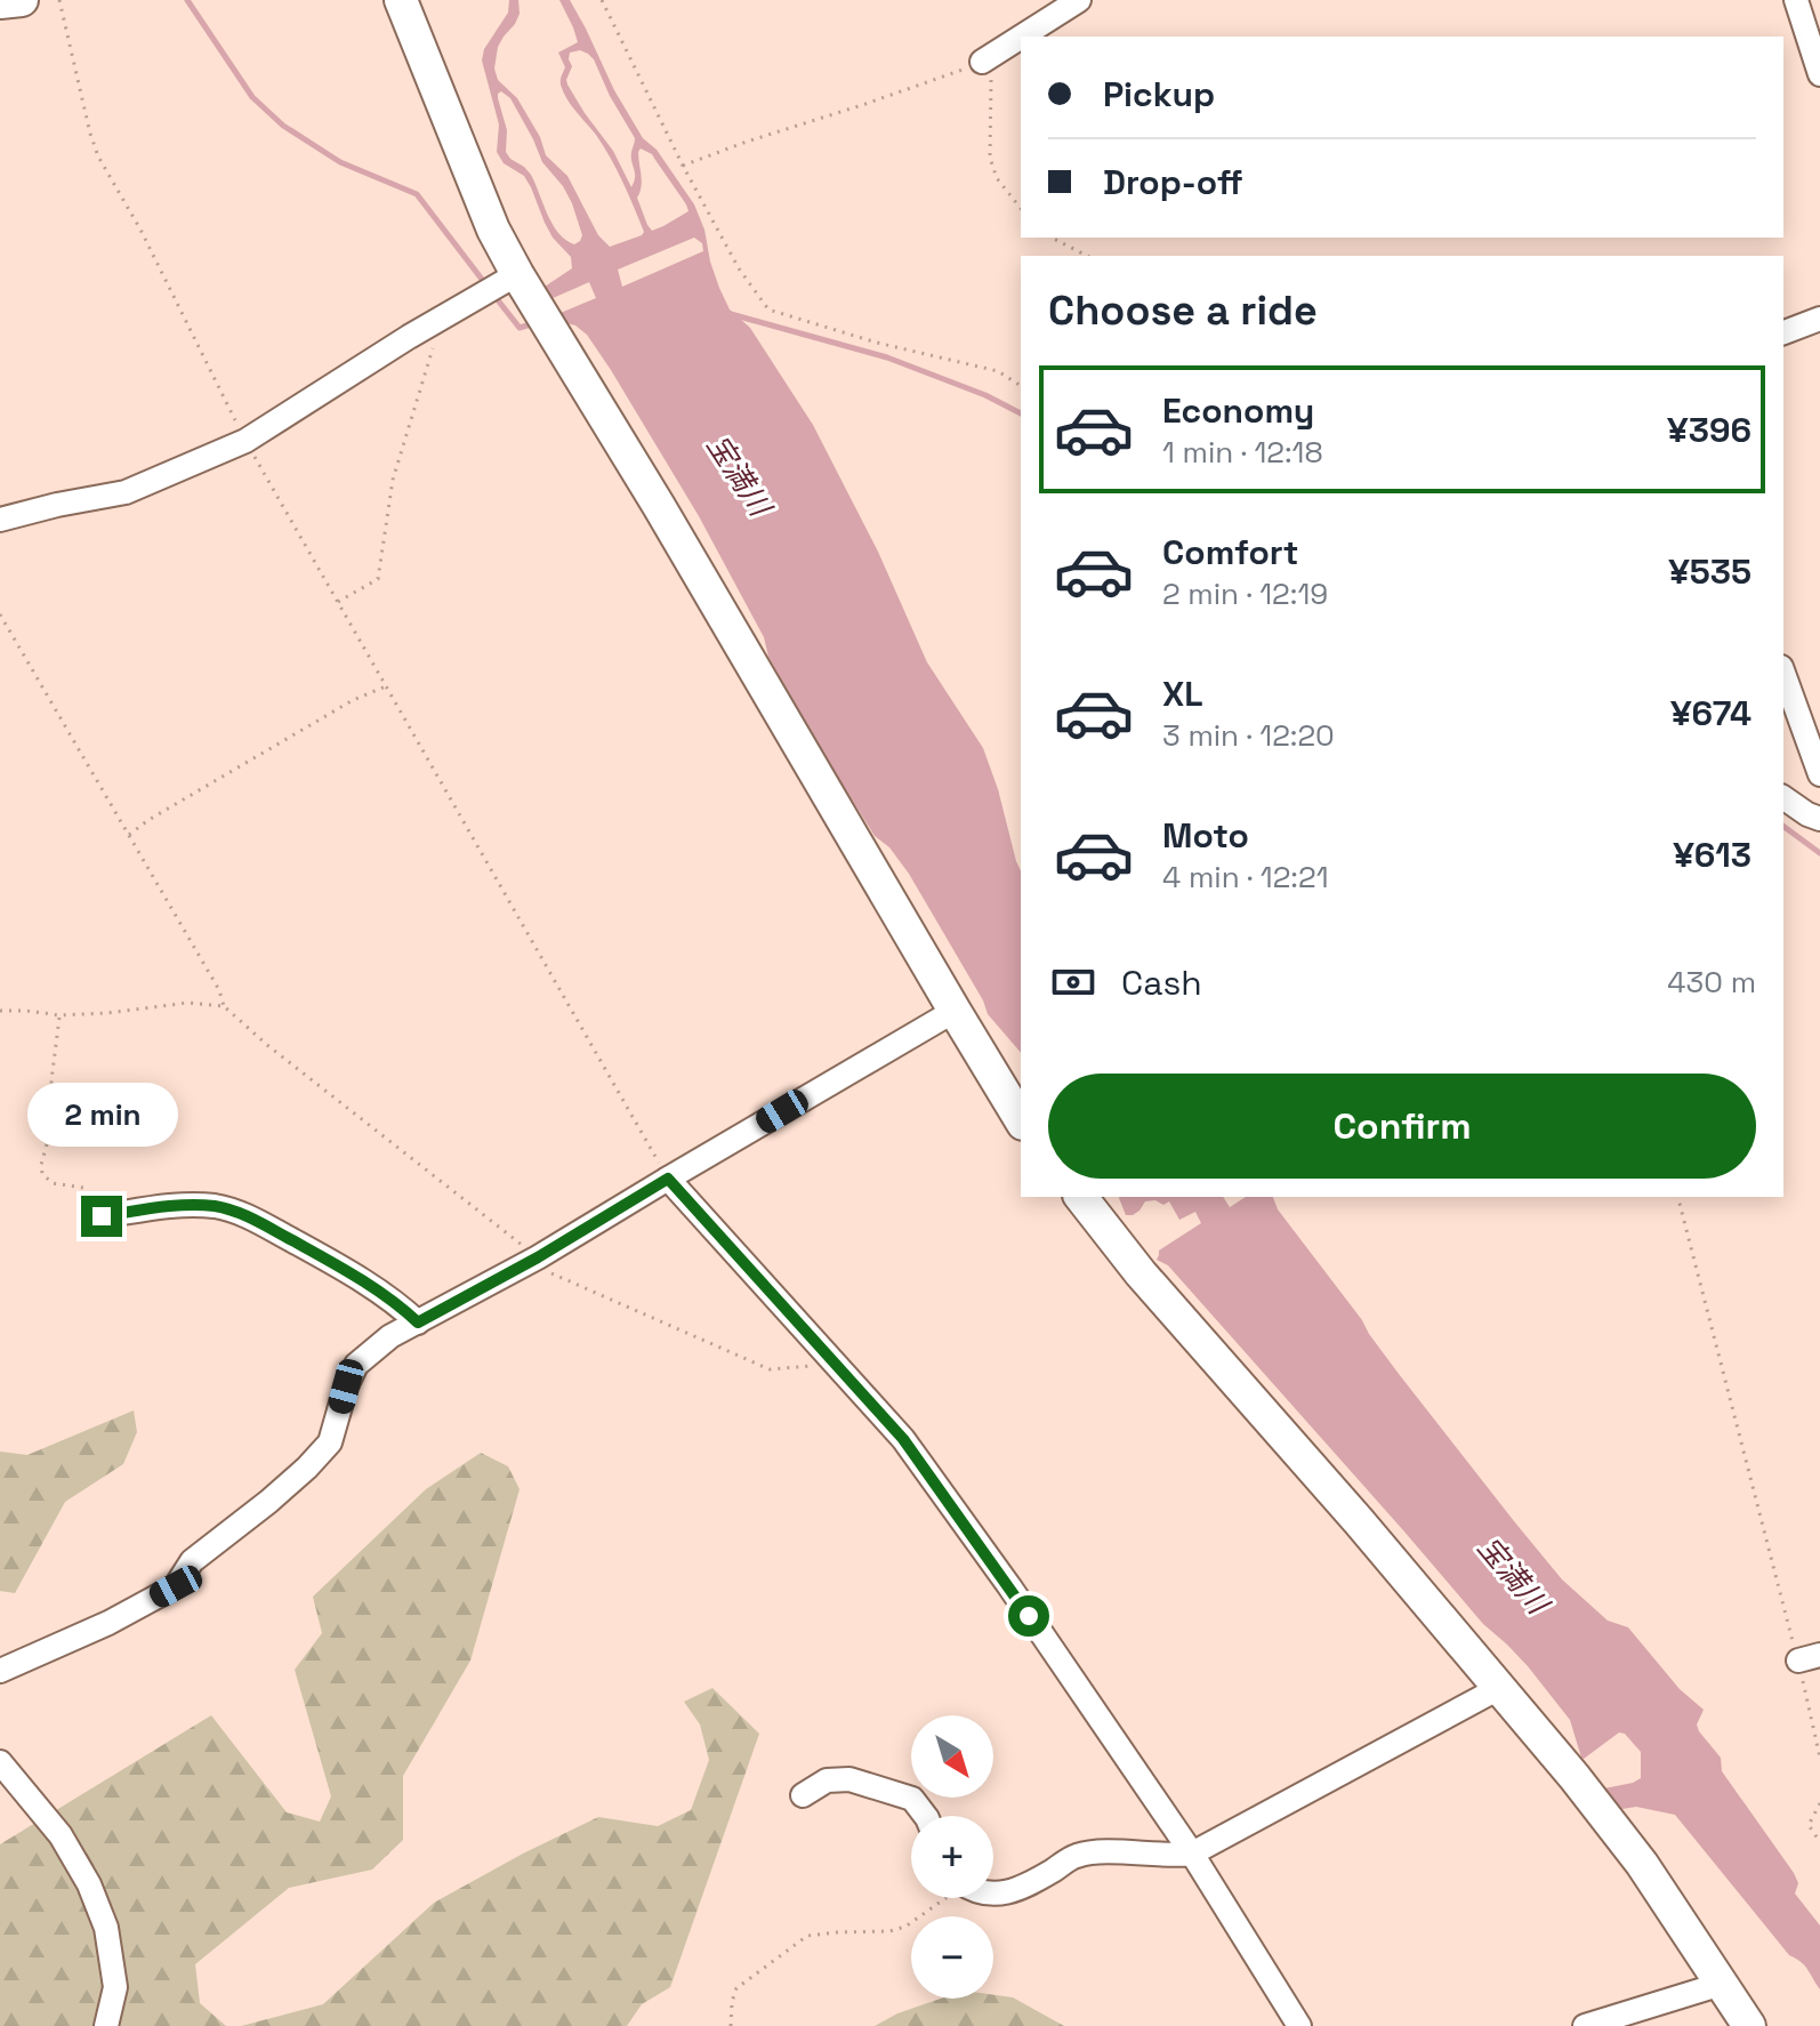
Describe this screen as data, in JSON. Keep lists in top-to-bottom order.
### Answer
{
  "water": ["宝満川"],
  "north": "bottom right",
  "page": {
    "banner": ["Pickup", "Drop-off"],
    "heading": "Choose a ride",
    "list": [
      {
        "name": "Economy",
        "note": "1 min · 12:18",
        "value": "¥396"
      },
      {
        "name": "Comfort",
        "note": "2 min · 12:19",
        "value": "¥535"
      },
      {
        "name": "XL",
        "note": "3 min · 12:20",
        "value": "¥674"
      },
      {
        "name": "Moto",
        "note": "4 min · 12:21",
        "value": "¥613"
      }
    ],
    "pay": ["Cash", "430 m"],
    "buttons": "Confirm",
    "bubble": "2 min",
    "map_buttons": ["+", "−"]
  }
}
